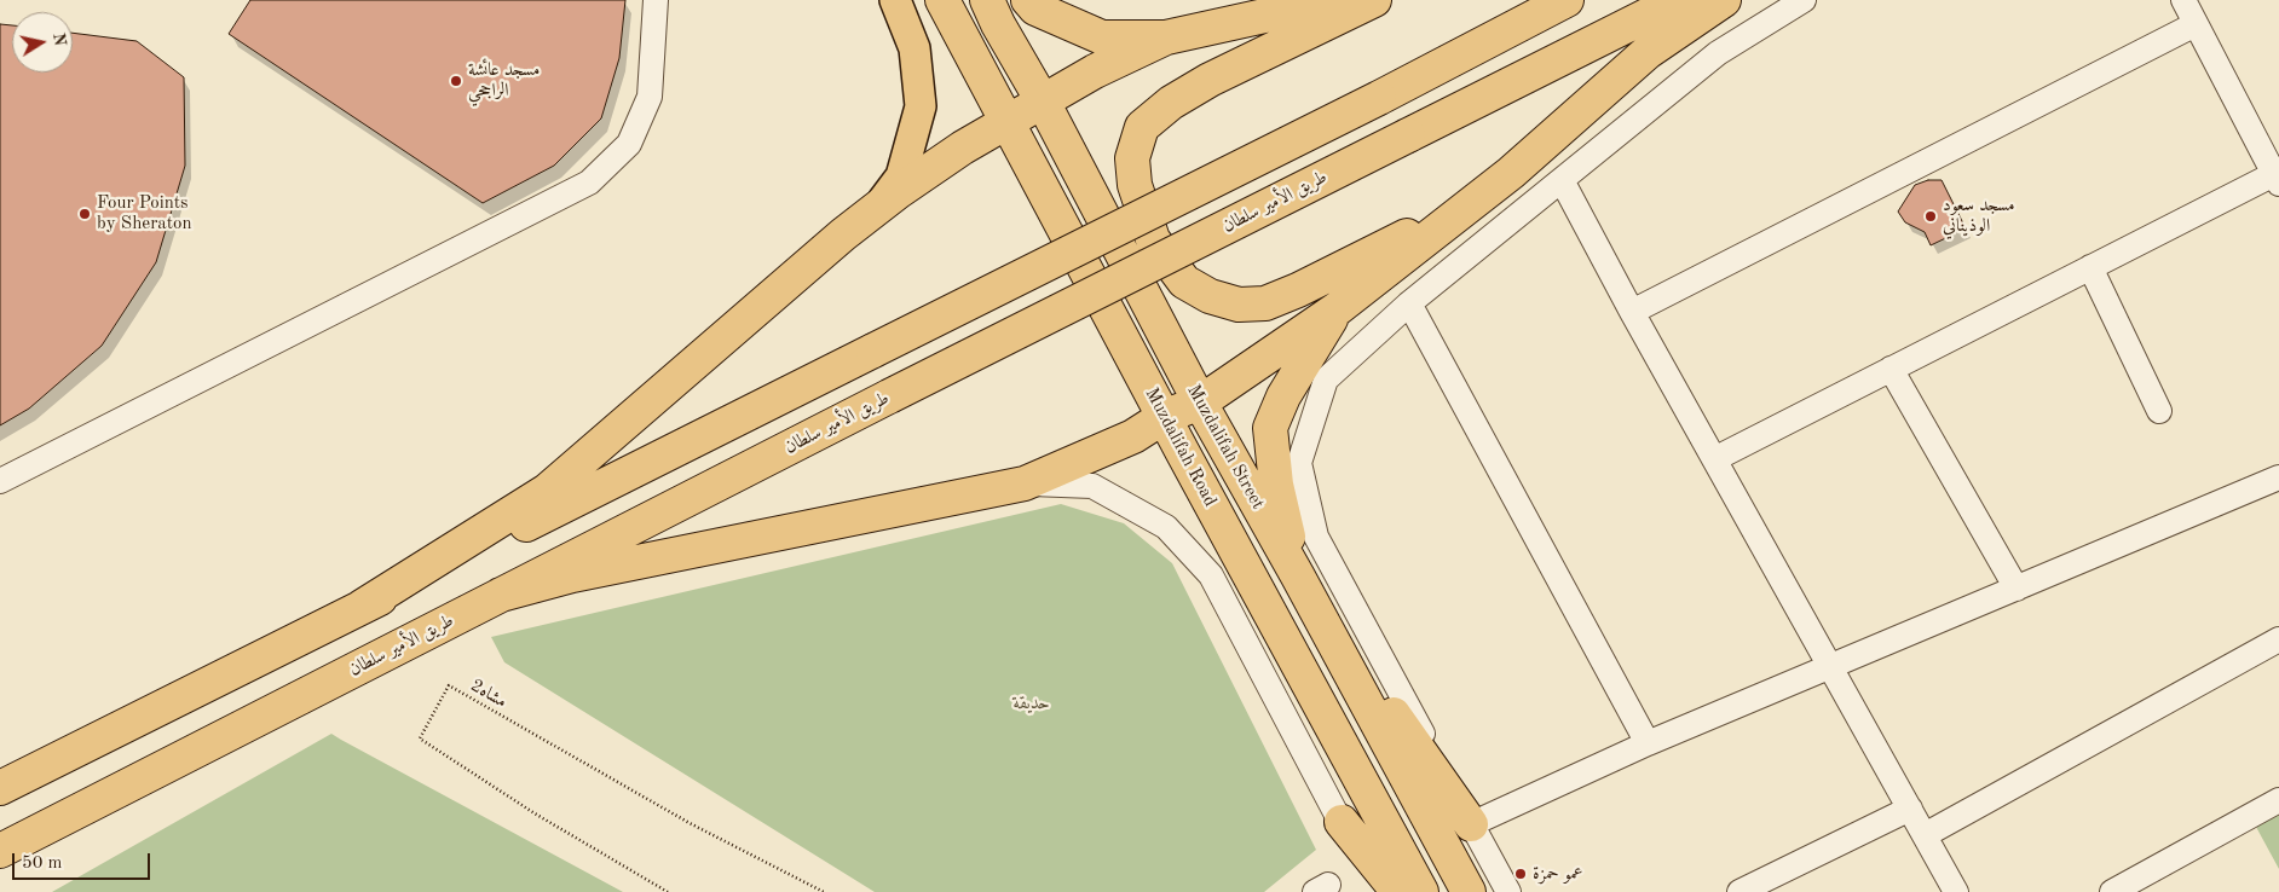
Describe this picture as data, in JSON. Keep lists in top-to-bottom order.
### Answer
{
  "streets": {
    "highway": ["طريق الأمير سلطان", "Muzdalifah Road", "Muzdalifah Street"],
    "path": ["مشاه2"]
  },
  "parks": ["حديقة"],
  "places": [
    "مسجد عائشة الراجحي",
    "Four Points by Sheraton",
    "مسجد سعود الوذيناني",
    "عمو حمزة"
  ],
  "scale_bar": "50 m",
  "north": "right"
}
